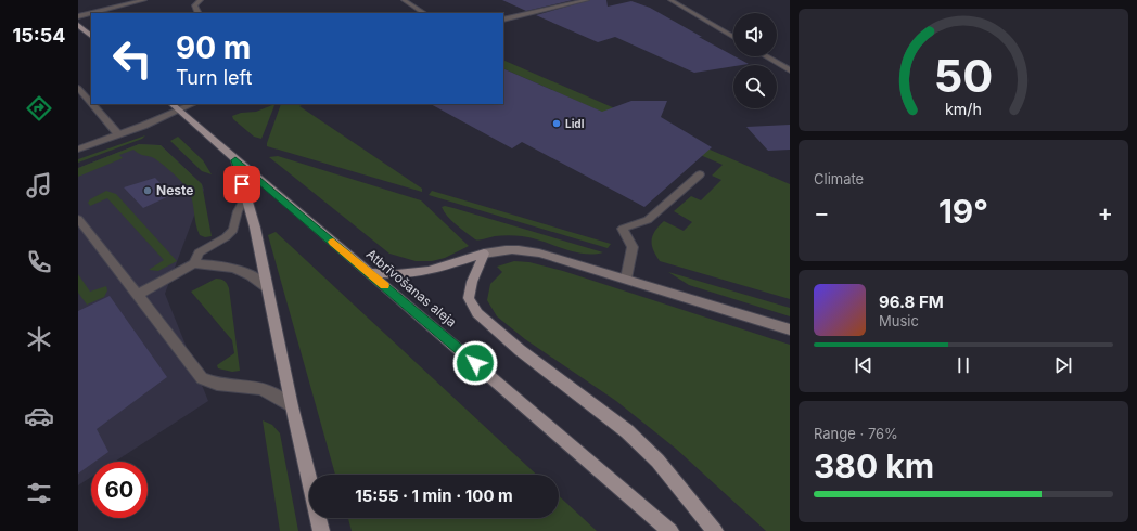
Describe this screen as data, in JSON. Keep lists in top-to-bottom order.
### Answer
{
  "streets": {
    "main road": ["Atbrīvošanas aleja"]
  },
  "places": ["Lidl", "Neste"],
  "page": {
    "tabs": "15:54",
    "turn": ["90 m", "Turn left"],
    "tile": [
      "Climate",
      ["Range · 76%", "380 km"]
    ],
    "heat": ["−", "19°", "+"],
    "song": ["96.8 FM", "Music"],
    "limit": "60",
    "trip": "15:55 · 1 min · 100 m",
    "gauge": ["50", "km/h"]
  }
}
